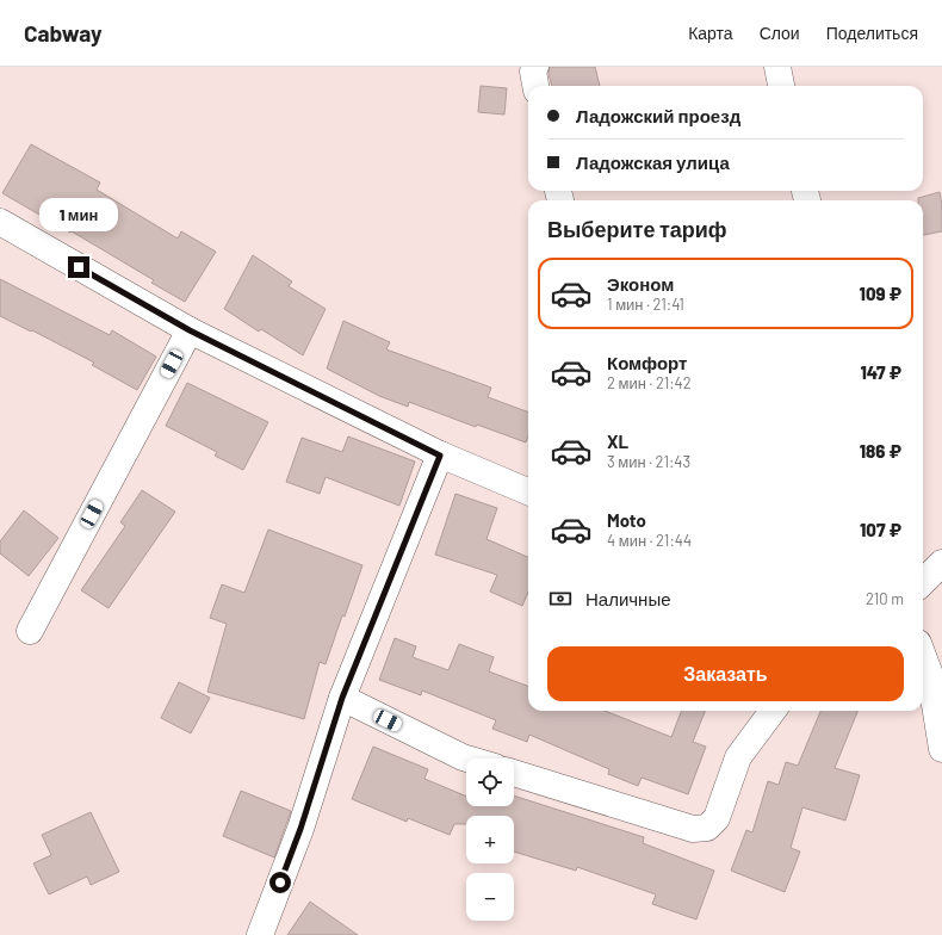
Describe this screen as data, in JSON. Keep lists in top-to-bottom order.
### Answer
{
  "page": {
    "header": "Cabway",
    "nav": ["Карта", "Слои", "Поделиться"],
    "banner": ["Ладожский проезд", "Ладожская улица"],
    "bubble": "1 мин",
    "heading": "Выберите тариф",
    "list": [
      {
        "name": "Эконом",
        "note": "1 мин · 21:41",
        "value": "109 ₽"
      },
      {
        "name": "Комфорт",
        "note": "2 мин · 21:42",
        "value": "147 ₽"
      },
      {
        "name": "XL",
        "note": "3 мин · 21:43",
        "value": "186 ₽"
      },
      {
        "name": "Moto",
        "note": "4 мин · 21:44",
        "value": "107 ₽"
      }
    ],
    "pay": ["Наличные", "210 m"],
    "buttons": "Заказать",
    "map_buttons": ["+", "−"]
  }
}
